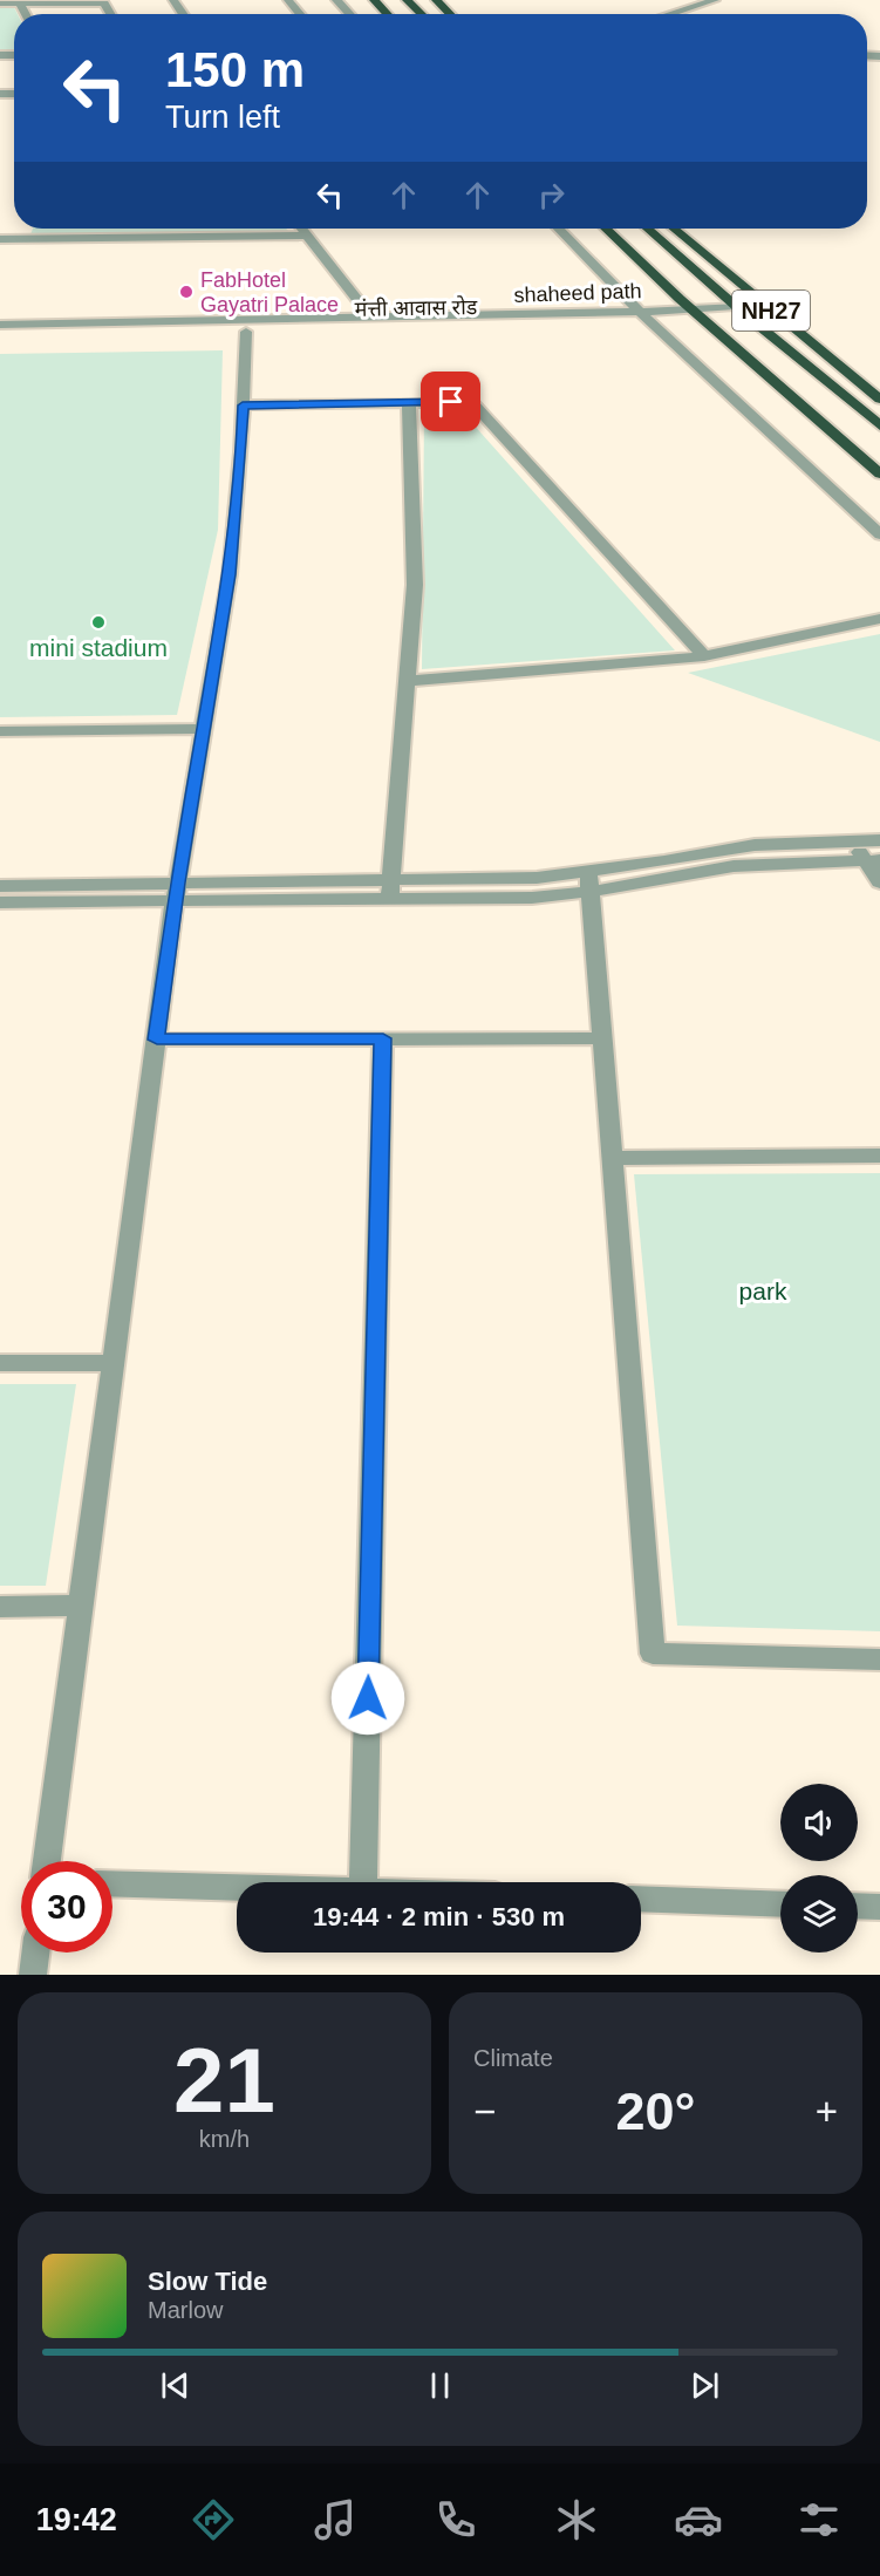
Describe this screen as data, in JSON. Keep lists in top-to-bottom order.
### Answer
{
  "streets": {
    "highway": ["मंत्ती आवास रोड", "NH27"],
    "street": ["shaheed path"]
  },
  "crossings": [
    ["shaheed path", "मंत्ती आवास रोड"],
    ["shaheed path", "NH27"],
    ["मंत्ती आवास रोड", "NH27"]
  ],
  "parks": ["park"],
  "places": ["FabHotel Gayatri Palace", "mini stadium"],
  "page": {
    "turn": ["150 m", "Turn left"],
    "limit": "30",
    "trip": "19:44 · 2 min · 530 m",
    "tile": [
      ["21", "km/h"],
      "Climate"
    ],
    "heat": ["−", "20°", "+"],
    "song": ["Slow Tide", "Marlow"],
    "tabs": "19:42"
  }
}
